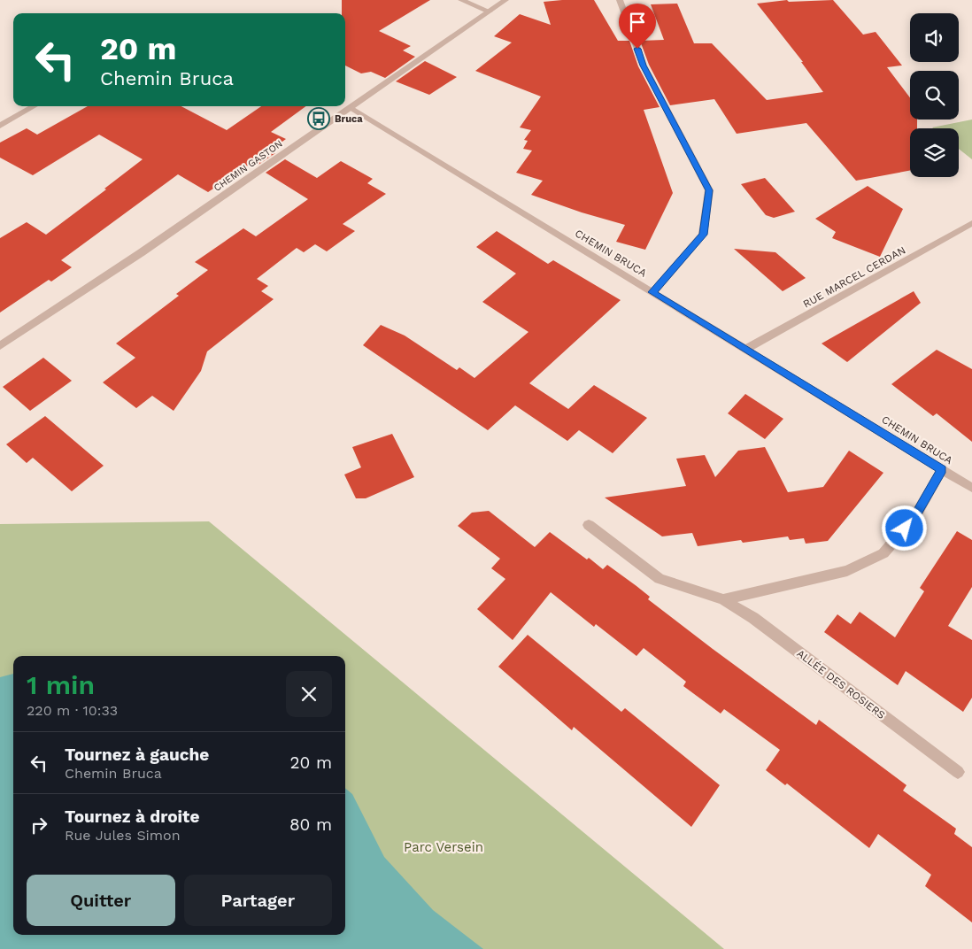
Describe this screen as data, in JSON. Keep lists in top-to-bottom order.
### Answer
{
  "streets": {
    "street": [
      "CHEMIN GASTON",
      "CHEMIN BRUCA",
      "RUE MARCEL CERDAN",
      "ALLÉE DES ROSIERS"
    ]
  },
  "crossings": [
    ["CHEMIN GASTON", "CHEMIN BRUCA"],
    ["CHEMIN BRUCA", "RUE MARCEL CERDAN"]
  ],
  "parks": ["Parc Versein"],
  "places": {
    "bus stop": ["Bruca"]
  },
  "page": {
    "turn": ["20 m", "Chemin Bruca"],
    "heading": ["1 min", "220 m · 10:33"],
    "list": [
      {
        "name": "Tournez à gauche",
        "note": "Chemin Bruca",
        "value": "20 m"
      },
      {
        "name": "Tournez à droite",
        "note": "Rue Jules Simon",
        "value": "80 m"
      }
    ],
    "buttons": ["Quitter", "Partager"]
  }
}
